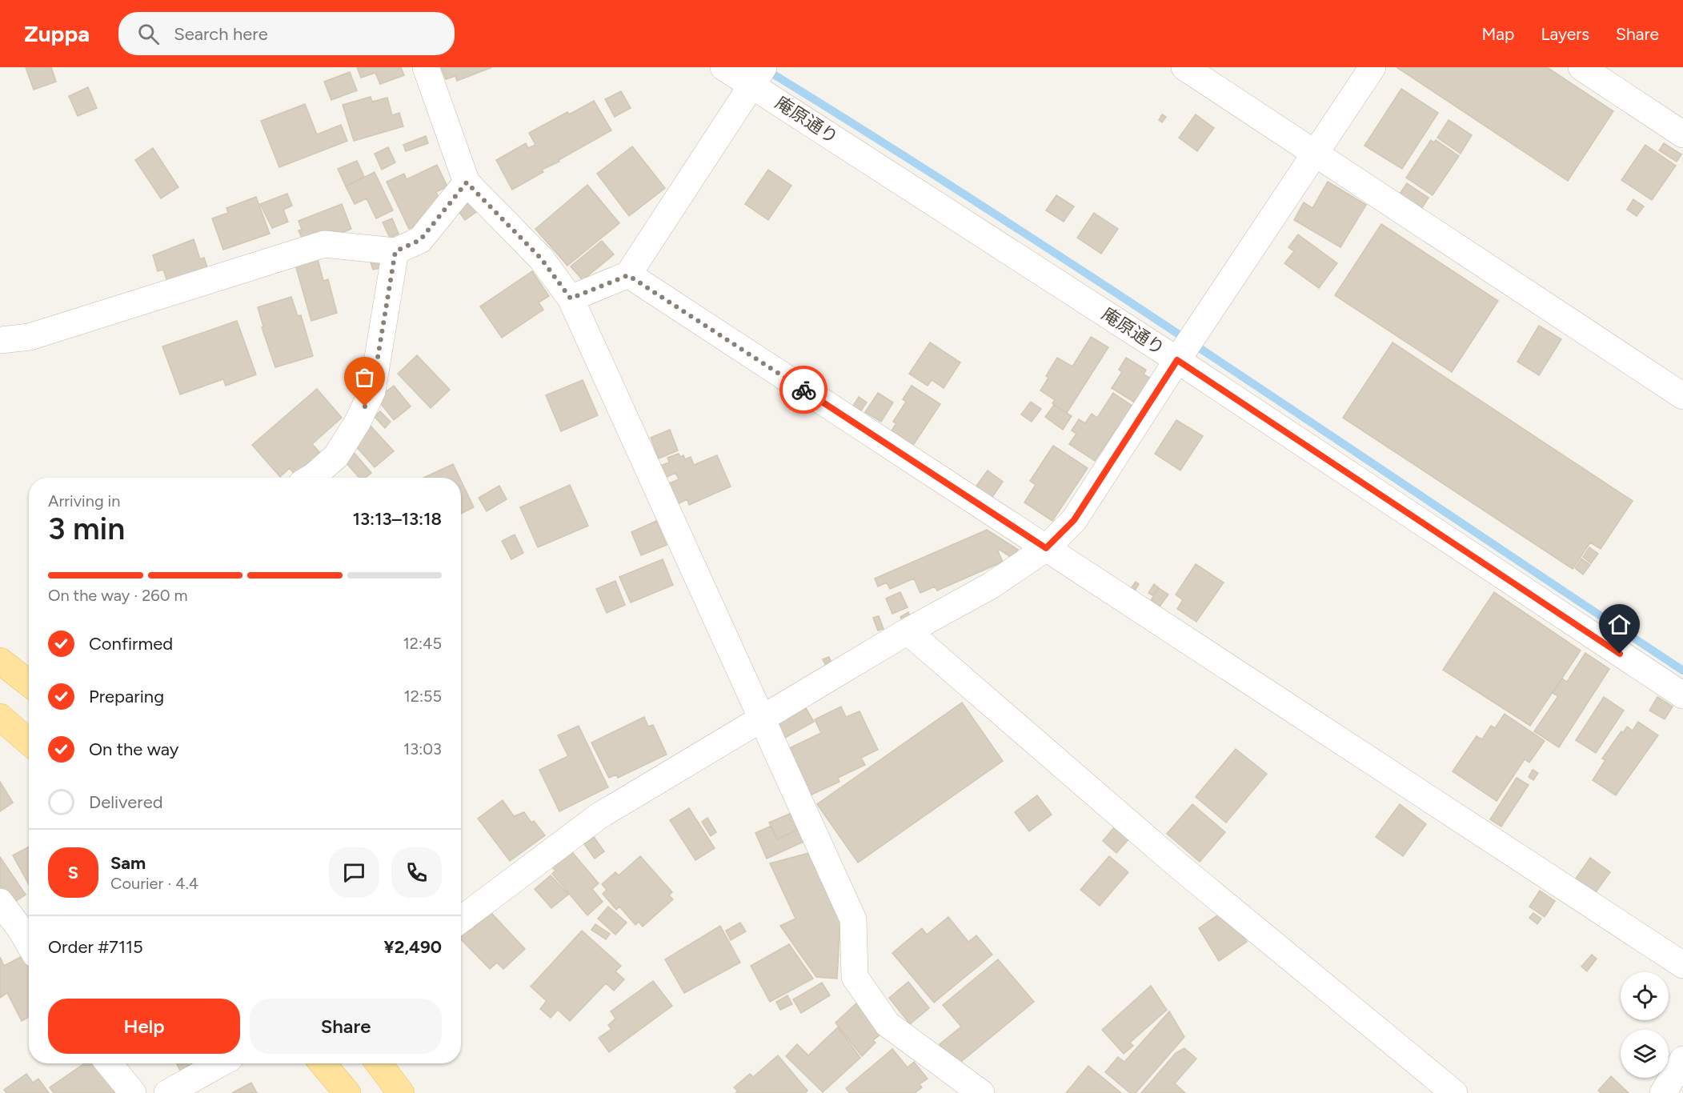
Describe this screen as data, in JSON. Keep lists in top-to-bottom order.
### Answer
{
  "streets": {
    "street": ["庵原通り"]
  },
  "page": {
    "header": "Zuppa",
    "search": "Search here",
    "nav": ["Map", "Layers", "Share"],
    "heading": ["3 min", "Arriving in", "13:13–13:18"],
    "panel": [
      "Sam",
      "Courier · 4.4",
      "Order #7115",
      "¥2,490"
    ],
    "bar": "On the way · 260 m",
    "list": [
      ["Confirmed", "12:45"],
      ["Preparing", "12:55"],
      ["On the way", "13:03"],
      "Delivered"
    ],
    "round": "S",
    "buttons": ["Help", "Share"]
  }
}
